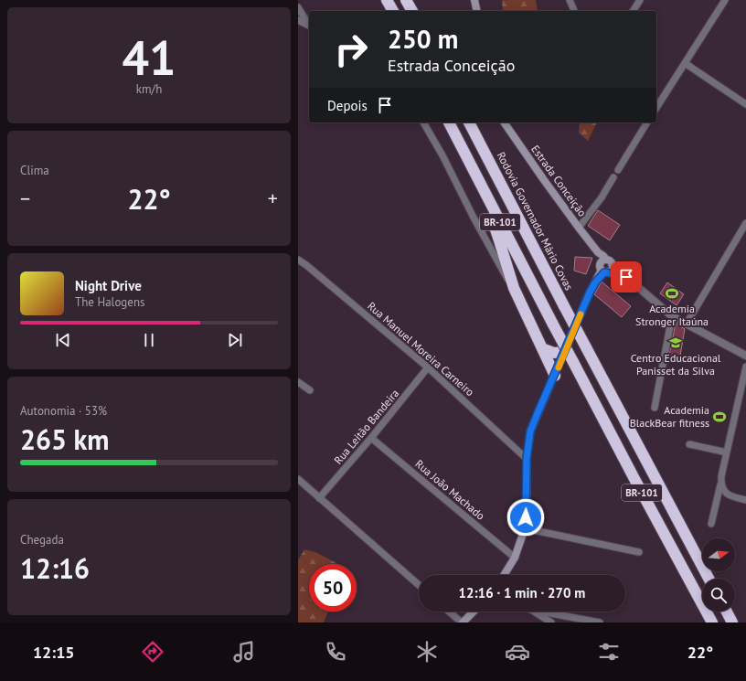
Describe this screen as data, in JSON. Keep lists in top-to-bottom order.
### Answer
{
  "streets": {
    "highway": ["Rodovia Governador Mário Covas", "BR-101"],
    "main road": ["Estrada Conceição"],
    "street": ["Rua Manuel Moreira Carneiro", "Rua Leitão Bandeira", "Rua João Machado"]
  },
  "crossings": [
    ["Rua Manuel Moreira Carneiro", "Rua Leitão Bandeira"],
    ["Rua Leitão Bandeira", "Rua João Machado"]
  ],
  "places": {
    "sports": ["Academia Stronger Itaúna", "Academia BlackBear fitness"],
    "school or university": ["Centro Educacional Panisset da Silva"]
  },
  "north": "right",
  "page": {
    "tile": [
      ["41", "km/h"],
      "Clima",
      ["Autonomia · 53%", "265 km"],
      ["Chegada", "12:16"]
    ],
    "turn": ["250 m", "Estrada Conceição"],
    "then": "Depois",
    "heat": ["−", "22°", "+"],
    "song": ["Night Drive", "The Halogens"],
    "limit": "50",
    "trip": "12:16 · 1 min · 270 m",
    "tabs": ["12:15", "22°"]
  }
}
